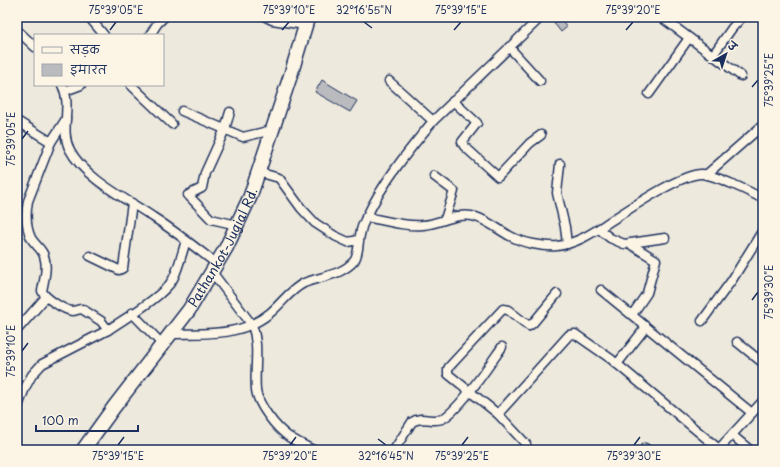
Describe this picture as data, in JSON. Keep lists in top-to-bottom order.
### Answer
{
  "streets": {
    "main road": ["Pathankot-Jugial Rd."]
  },
  "legend": ["सड़क", "इमारत"],
  "scale_bar": "100 m",
  "north": "top right",
  "coordinates": [
    "75°39'05\"E",
    "75°39'10\"E",
    "32°16'55\"N",
    "75°39'15\"E",
    "75°39'20\"E",
    "75°39'25\"E",
    "75°39'30\"E",
    "32°16'45\"N"
  ]
}
